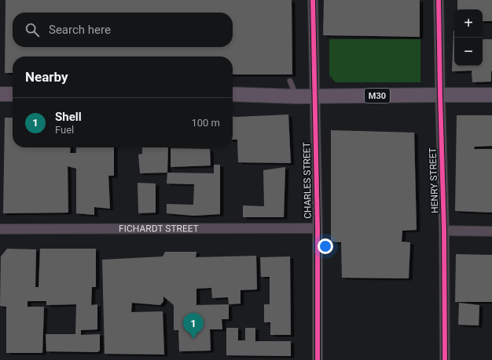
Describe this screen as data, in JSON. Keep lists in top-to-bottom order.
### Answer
{
  "streets": {
    "main road": ["M30"],
    "street": ["CHARLES STREET", "HENRY STREET", "FICHARDT STREET"]
  },
  "crossings": [
    ["M30", "CHARLES STREET"],
    ["M30", "HENRY STREET"],
    ["CHARLES STREET", "FICHARDT STREET"]
  ],
  "page": {
    "map_buttons": ["+", "−"],
    "search": "Search here",
    "heading": "Nearby",
    "list": [
      {
        "mark": "1",
        "name": "Shell",
        "note": "Fuel",
        "value": "100 m"
      }
    ],
    "pins": "1"
  }
}
